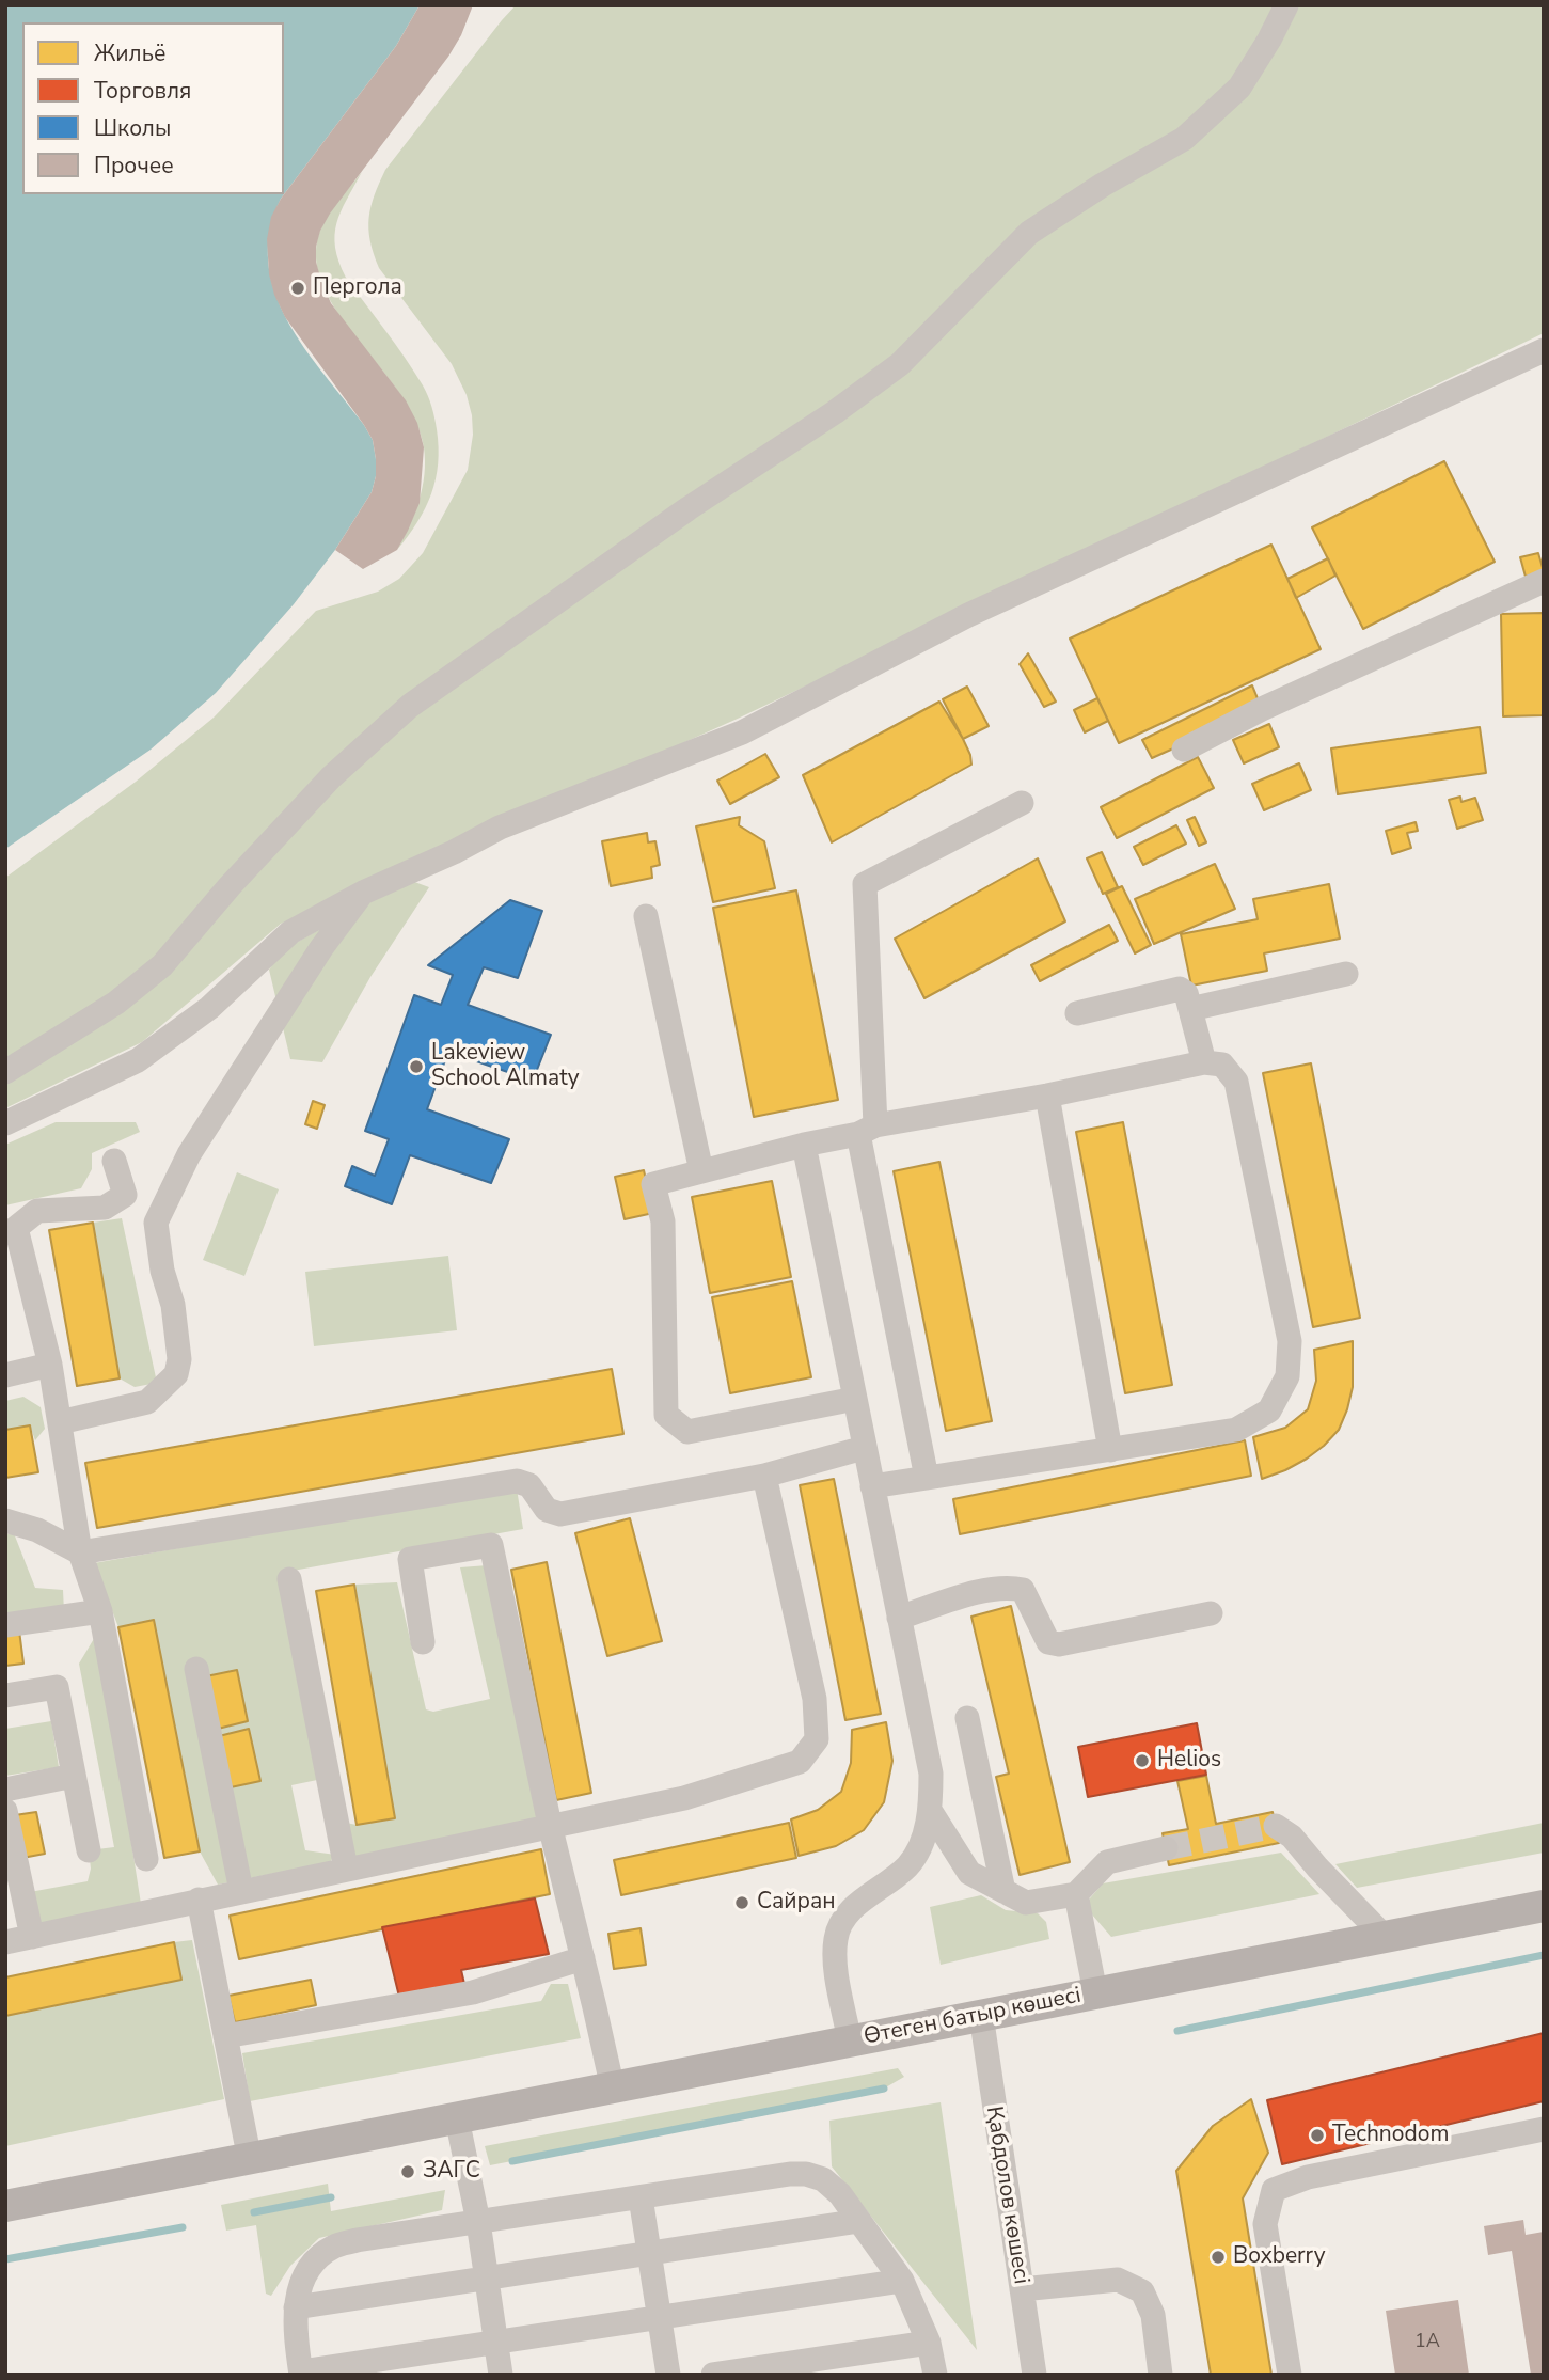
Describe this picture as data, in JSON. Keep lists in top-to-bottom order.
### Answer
{
  "streets": {
    "main road": ["Өтеген батыр көшесі"],
    "street": ["Қабдолов көшесі"]
  },
  "crossings": [
    ["Өтеген батыр көшесі", "Қабдолов көшесі"]
  ],
  "places": [
    "Пергола",
    "Lakeview School Almaty",
    "Helios",
    "Сайран",
    "Technodom",
    "ЗАГС",
    "Boxberry"
  ],
  "house_numbers": ["1А"],
  "legend": [
    "Жильё",
    "Торговля",
    "Школы",
    "Прочее"
  ]
}
